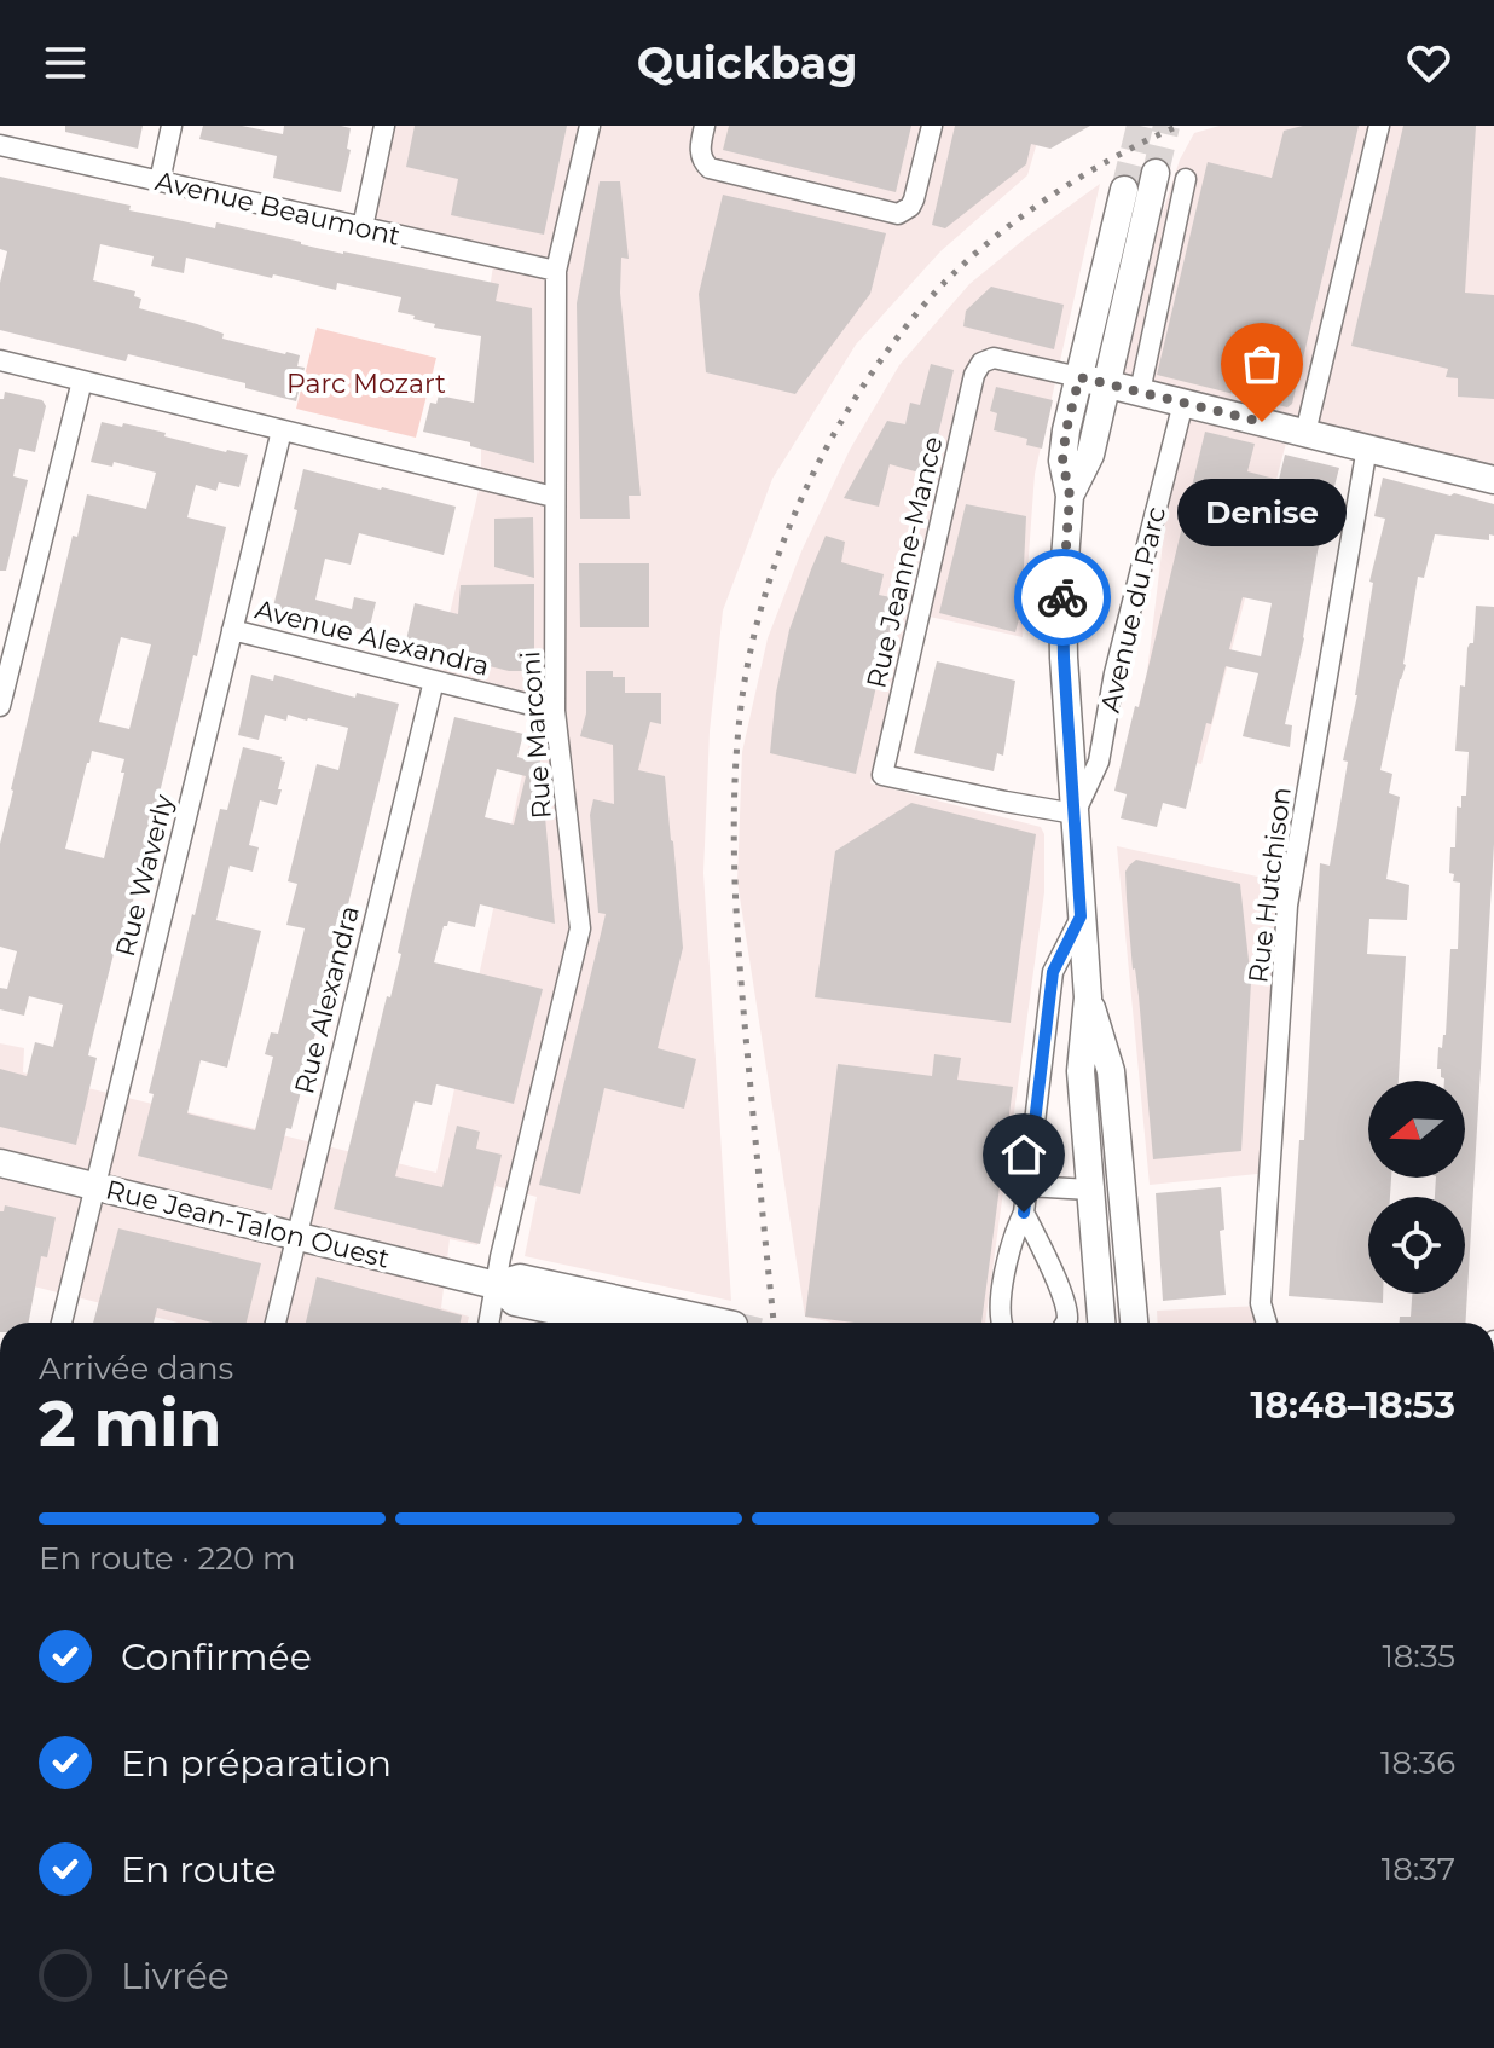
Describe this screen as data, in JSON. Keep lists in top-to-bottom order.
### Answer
{
  "streets": {
    "main road": ["Avenue du Parc", "Rue Jean-Talon Ouest"],
    "street": [
      "Avenue Beaumont",
      "Rue Jeanne-Mance",
      "Avenue Alexandra",
      "Rue Marconi",
      "Rue Waverly",
      "Rue Hutchison",
      "Rue Alexandra"
    ]
  },
  "crossings": [
    ["Avenue Beaumont", "Rue Marconi"],
    ["Rue Jeanne-Mance", "Avenue du Parc"],
    ["Avenue Alexandra", "Rue Marconi"],
    ["Avenue Alexandra", "Rue Waverly"],
    ["Avenue Alexandra", "Rue Alexandra"],
    ["Rue Marconi", "Rue Jean-Talon Ouest"],
    ["Rue Waverly", "Rue Jean-Talon Ouest"],
    ["Rue Alexandra", "Rue Jean-Talon Ouest"]
  ],
  "parks": ["Parc Mozart"],
  "places": ["Denise"],
  "north": "left",
  "page": {
    "header": "Quickbag",
    "bubble": "Denise",
    "heading": ["2 min", "Arrivée dans", "18:48–18:53"],
    "bar": "En route · 220 m",
    "list": [
      ["Confirmée", "18:35"],
      ["En préparation", "18:36"],
      ["En route", "18:37"],
      "Livrée"
    ]
  }
}
